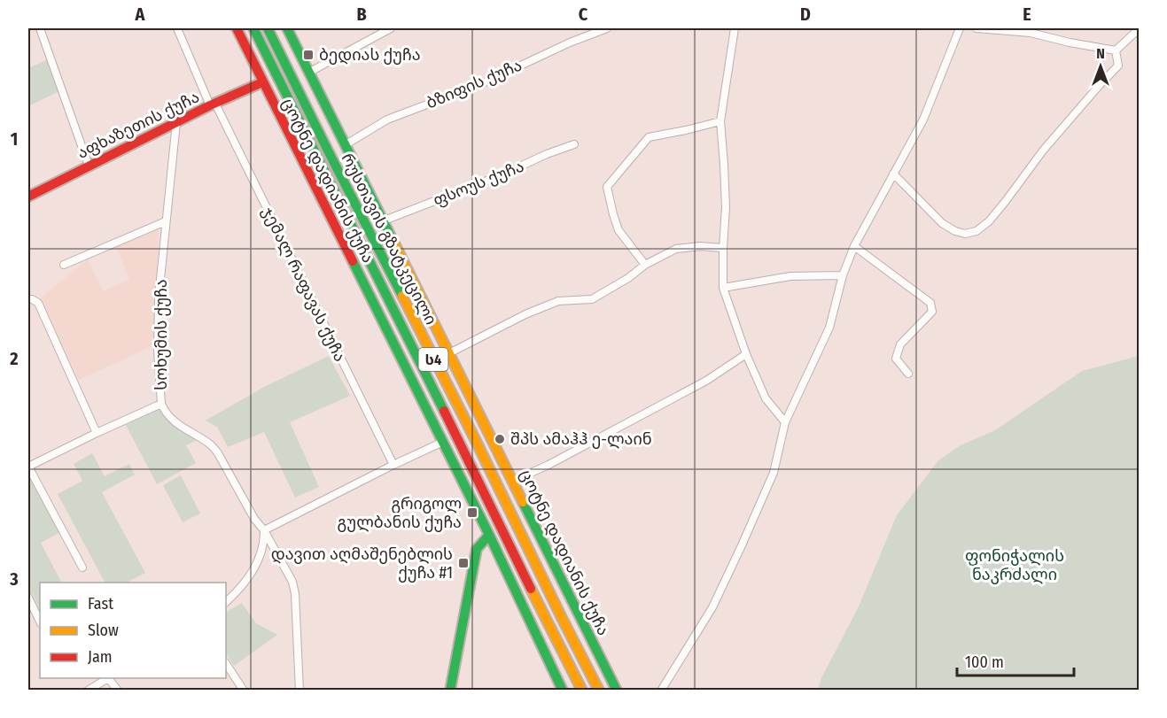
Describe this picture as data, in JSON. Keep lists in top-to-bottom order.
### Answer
{
  "streets": {
    "main road": [
      "აფხაზეთის ქუჩა",
      "ცოტნე დადიანის ქუჩა",
      "რუსთავის გზატკეცილი",
      "ს4"
    ],
    "street": [
      "ბზიფის ქუჩა",
      "ფსოუს ქუჩა",
      "ჯემალ რაფავას ქუჩა",
      "სოხუმის ქუჩა"
    ]
  },
  "crossings": [
    ["ბზიფის ქუჩა", "ცოტნე დადიანის ქუჩა"],
    ["აფხაზეთის ქუჩა", "ცოტნე დადიანის ქუჩა"],
    ["აფხაზეთის ქუჩა", "ჯემალ რაფავას ქუჩა"],
    ["აფხაზეთის ქუჩა", "სოხუმის ქუჩა"],
    ["ცოტნე დადიანის ქუჩა", "ფსოუს ქუჩა"]
  ],
  "parks": ["ფონიჭალის ნაკრძალი"],
  "places": {
    "transit": ["ბედიას ქუჩა", "გრიგოლ გულბანის ქუჩა", "დავით აღმაშენებლის ქუჩა #1"],
    "other": ["შპს ამაჰჰ ე-ლაინ"]
  },
  "legend": ["Fast", "Slow", "Jam"],
  "scale_bar": "100 m",
  "north": "top",
  "grid": {
    "columns": [
      "A",
      "B",
      "C",
      "D",
      "E"
    ],
    "rows": ["1", "2", "3"]
  }
}
